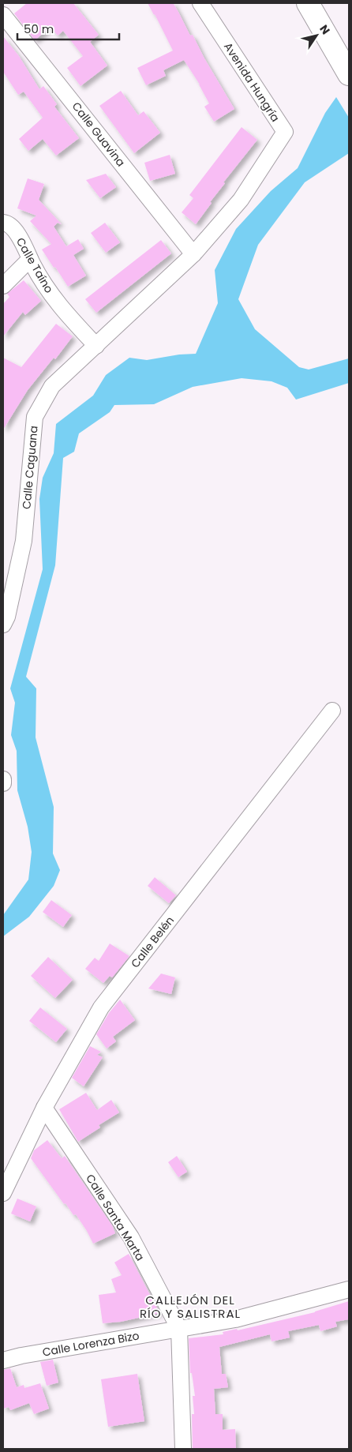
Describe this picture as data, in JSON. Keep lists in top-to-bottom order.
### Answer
{
  "streets": {
    "street": [
      "Avenida Hungría",
      "Calle Guavina",
      "Calle Taíno",
      "Calle Caguana",
      "Calle Belén",
      "Calle Santa Marta",
      "Calle Lorenza Bizo"
    ]
  },
  "crossings": [
    ["Avenida Hungría", "Calle Guavina"],
    ["Avenida Hungría", "Calle Caguana"],
    ["Calle Guavina", "Calle Caguana"],
    ["Calle Taíno", "Calle Caguana"],
    ["Calle Belén", "Calle Santa Marta"],
    ["Calle Santa Marta", "Calle Lorenza Bizo"]
  ],
  "districts": ["CALLEJÓN DEL RÍO Y SALISTRAL"],
  "scale_bar": "50 m",
  "north": "top right"
}
